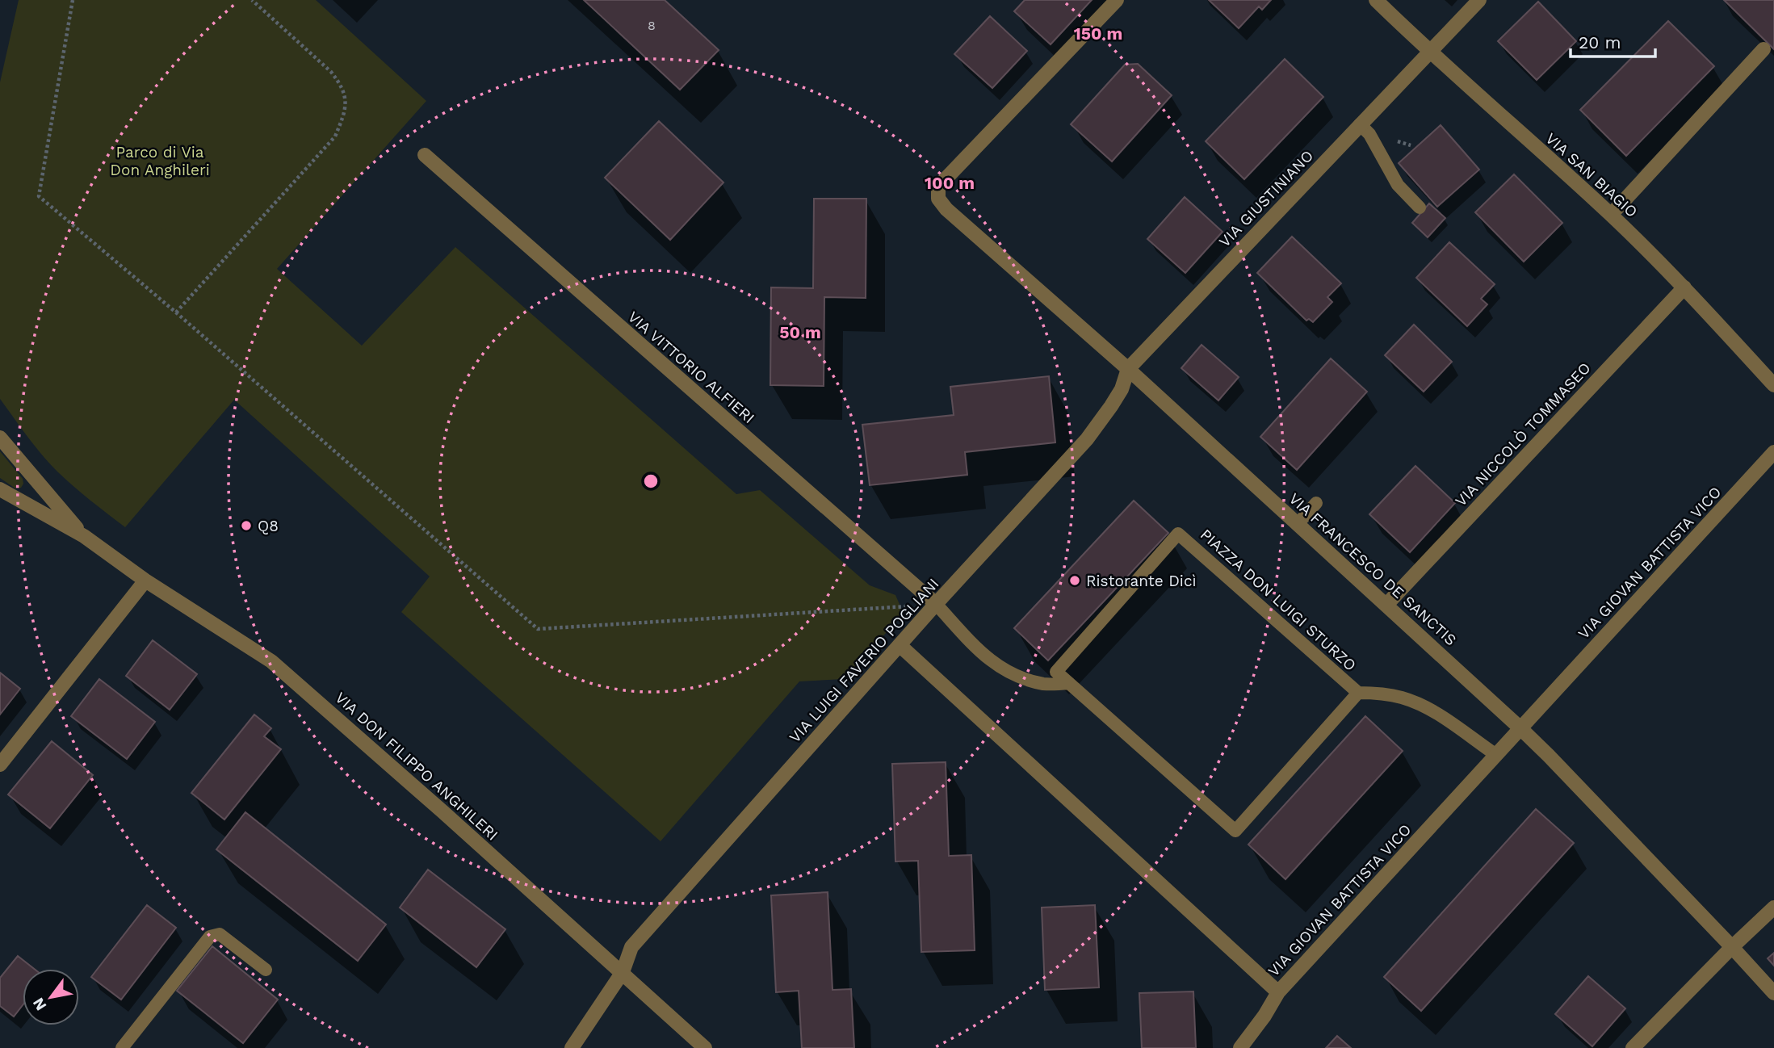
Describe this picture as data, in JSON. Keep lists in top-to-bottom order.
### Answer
{
  "streets": {
    "street": [
      "VIA SAN BIAGIO",
      "VIA GIUSTINIANO",
      "VIA VITTORIO ALFIERI",
      "VIA NICCOLÒ TOMMASEO",
      "VIA GIOVAN BATTISTA VICO",
      "VIA FRANCESCO DE SANCTIS",
      "VIA LUIGI FAVERIO POGLIANI",
      "VIA DON FILIPPO ANGHILERI"
    ],
    "lane": ["PIAZZA DON LUIGI STURZO"]
  },
  "crossings": [
    ["VIA SAN BIAGIO", "VIA GIUSTINIANO"],
    ["VIA SAN BIAGIO", "VIA NICCOLÒ TOMMASEO"],
    ["VIA GIUSTINIANO", "VIA FRANCESCO DE SANCTIS"],
    ["VIA GIUSTINIANO", "VIA LUIGI FAVERIO POGLIANI"],
    ["VIA VITTORIO ALFIERI", "VIA LUIGI FAVERIO POGLIANI"],
    ["VIA NICCOLÒ TOMMASEO", "VIA FRANCESCO DE SANCTIS"],
    ["VIA GIOVAN BATTISTA VICO", "VIA FRANCESCO DE SANCTIS"],
    ["VIA GIOVAN BATTISTA VICO", "VIA LUIGI FAVERIO POGLIANI"],
    ["VIA FRANCESCO DE SANCTIS", "VIA LUIGI FAVERIO POGLIANI"],
    ["VIA LUIGI FAVERIO POGLIANI", "VIA DON FILIPPO ANGHILERI"]
  ],
  "parks": ["Parco di Via Don Anghileri"],
  "places": ["Q8", "Ristorante Dicì"],
  "house_numbers": ["8"],
  "scale_bar": "20 m",
  "north": "bottom left",
  "rings": ["150 m", "100 m", "50 m"]
}
